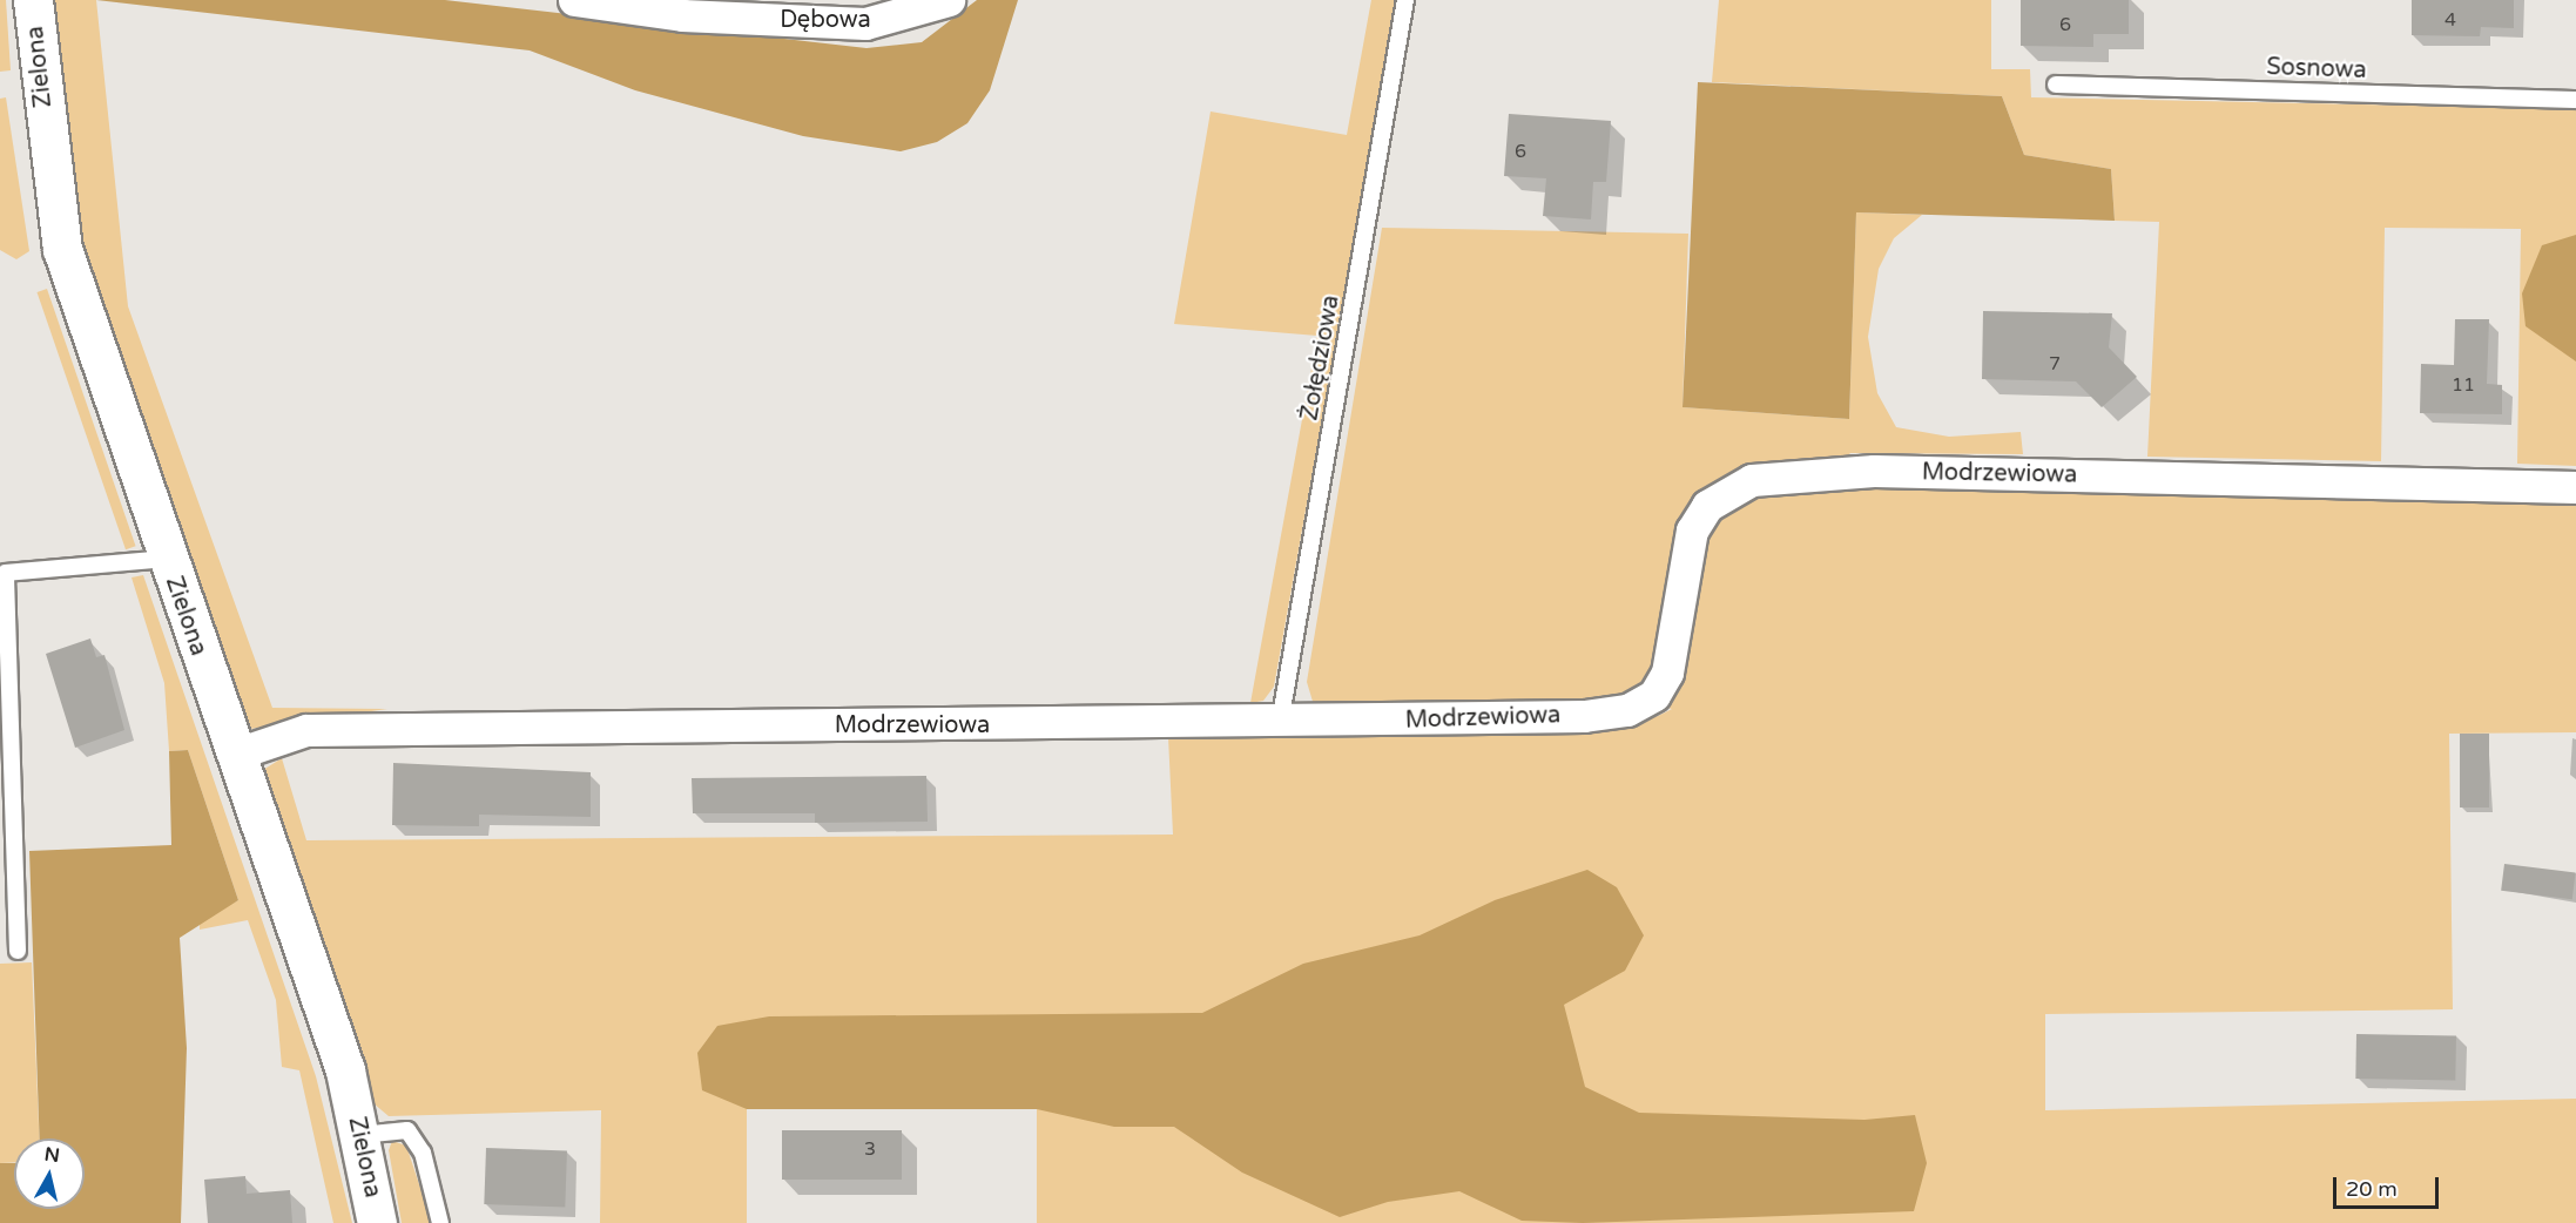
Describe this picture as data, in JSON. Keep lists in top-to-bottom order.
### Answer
{
  "streets": {
    "street": ["Dębowa", "Zielona", "Modrzewiowa"],
    "lane": ["Sosnowa", "Żołędziowa"]
  },
  "crossings": [
    ["Zielona", "Modrzewiowa"],
    ["Żołędziowa", "Modrzewiowa"]
  ],
  "house_numbers": [
    "4",
    "6",
    "6",
    "7",
    "11",
    "3"
  ],
  "scale_bar": "20 m",
  "north": "top"
}
